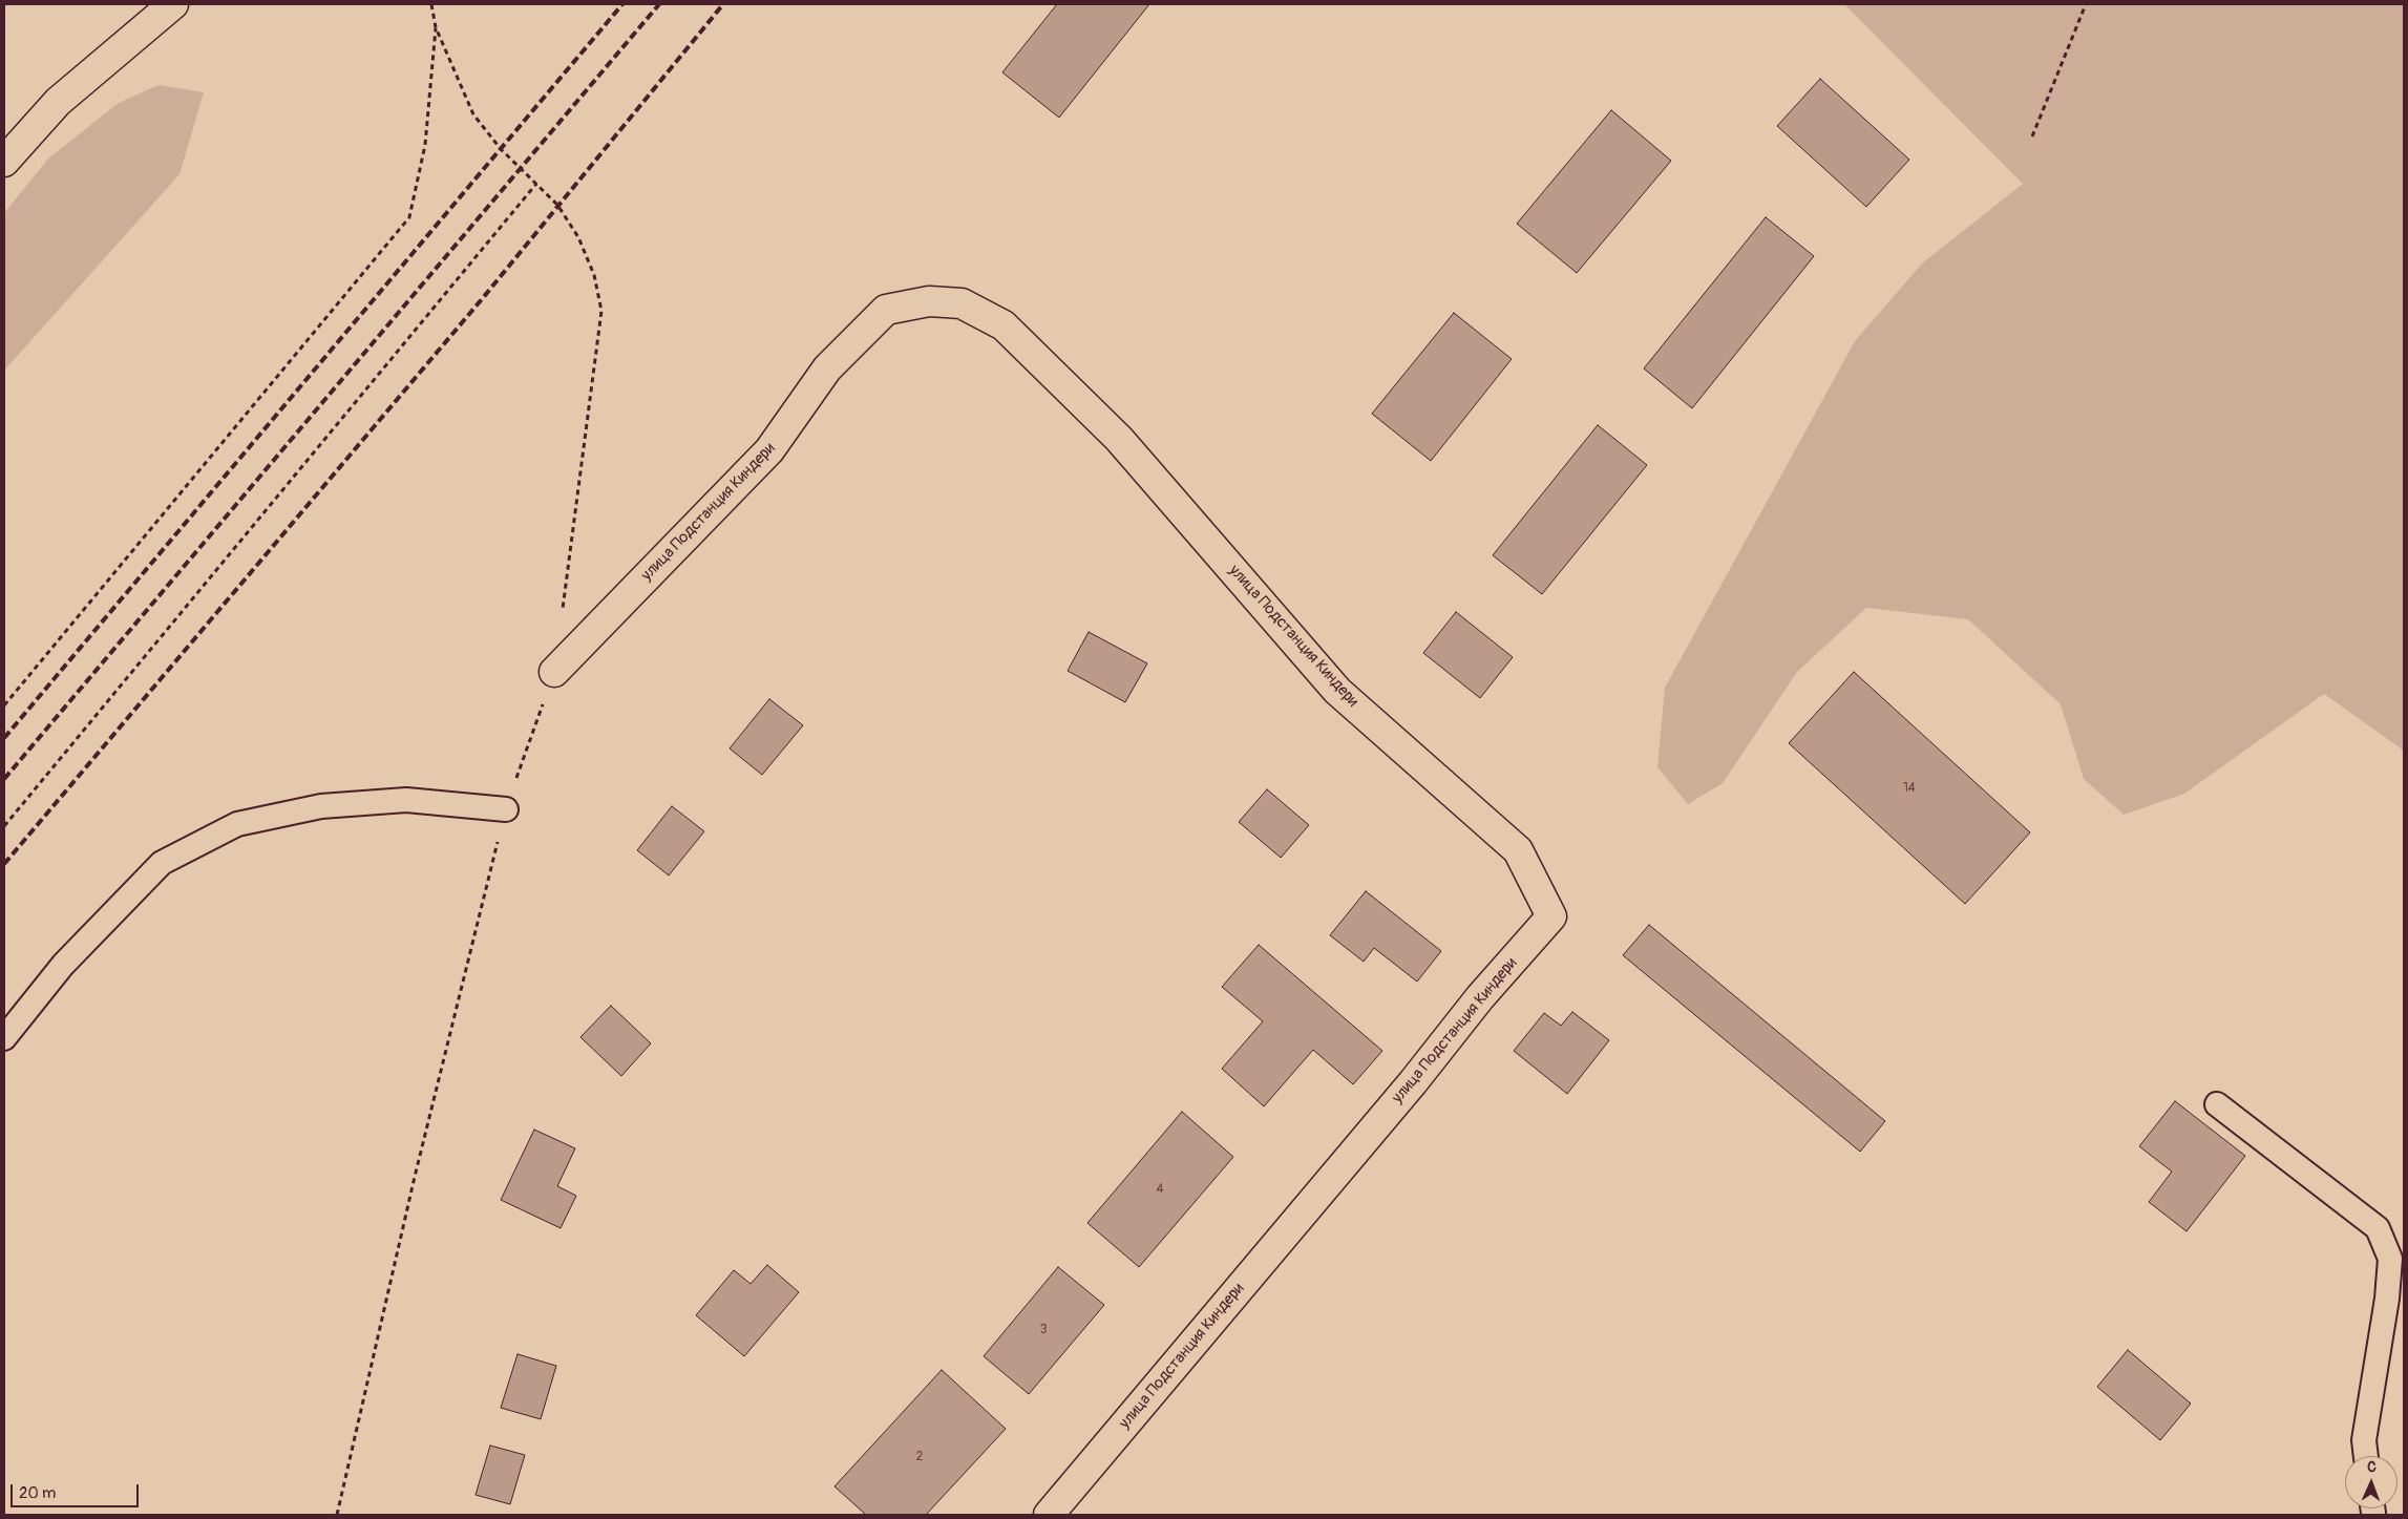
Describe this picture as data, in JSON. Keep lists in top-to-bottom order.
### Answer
{
  "streets": {
    "street": ["улица Подстанция Киндери"]
  },
  "house_numbers": [
    "14",
    "4",
    "3",
    "2"
  ],
  "scale_bar": "20 m",
  "north": "top"
}
